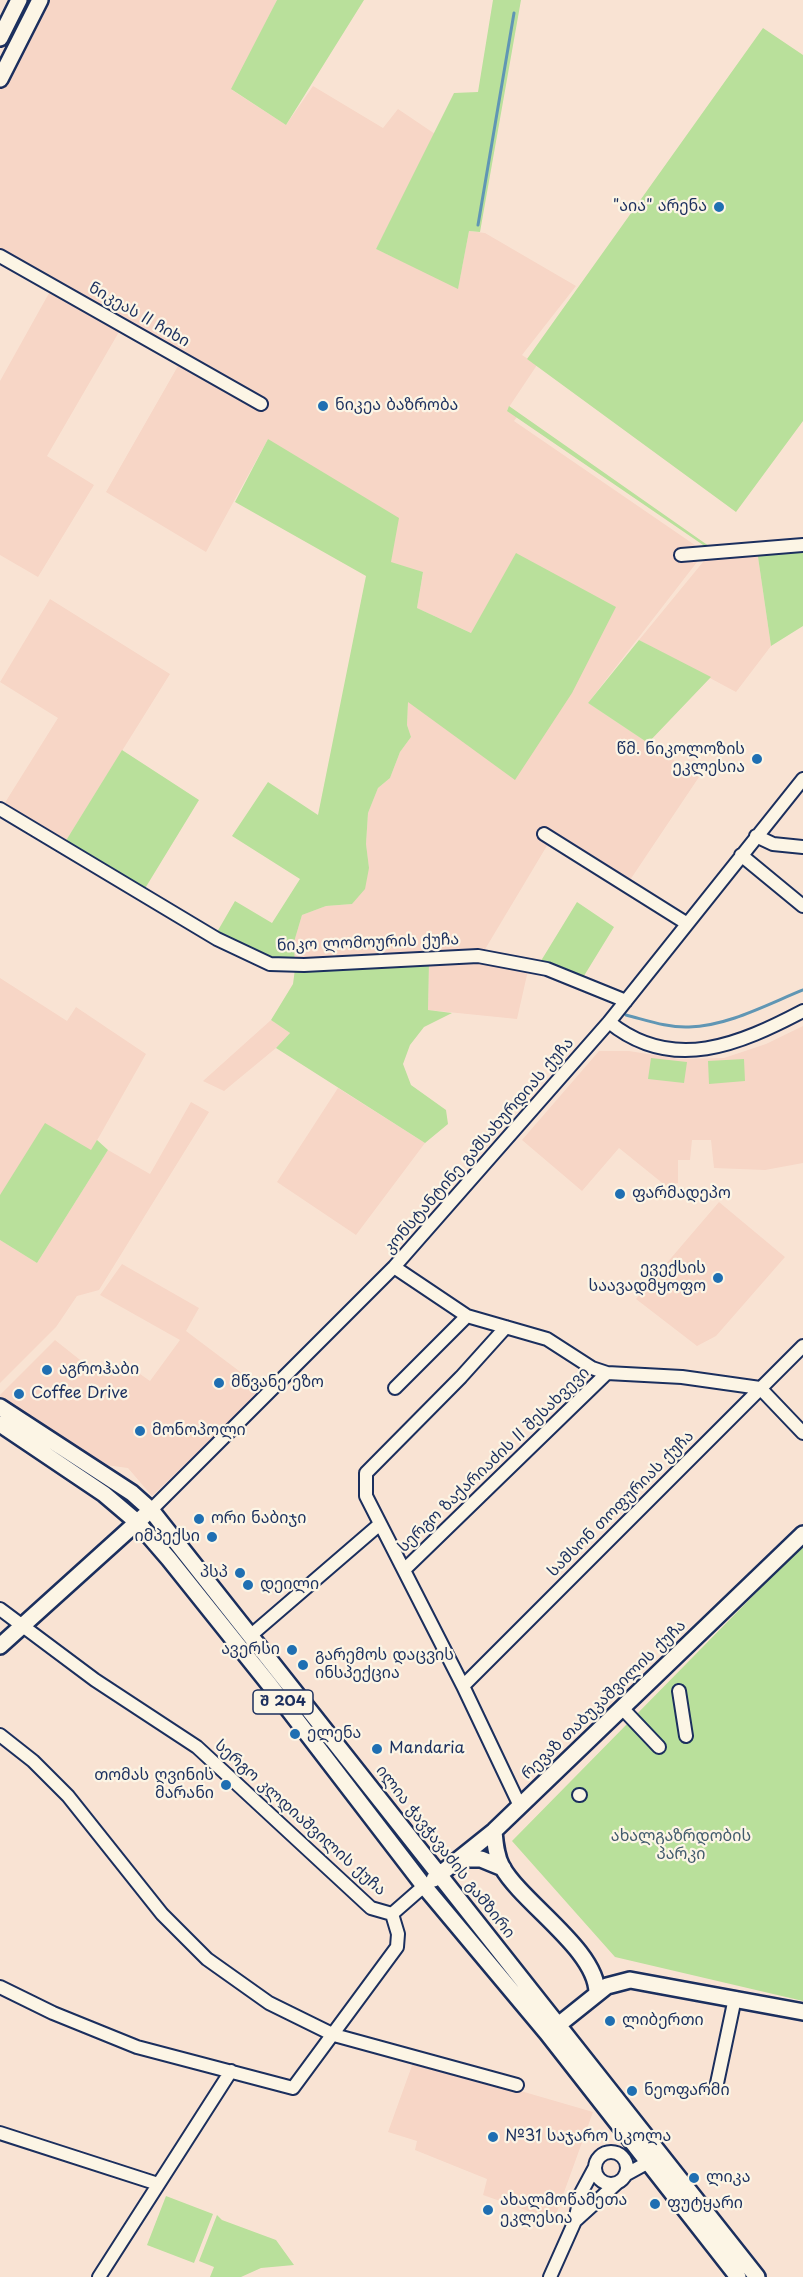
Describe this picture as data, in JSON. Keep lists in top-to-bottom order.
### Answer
{
  "streets": {
    "main road": ["რევაზ თაბუკაშვილის ქუჩა", "შ 204", "ილია ჭავჭავაძის გამზირი"],
    "street": [
      "ნიკეას II ჩიხი",
      "ნიკო ლომოურის ქუჩა",
      "კონსტანტინე გამსახურდიას ქუჩა",
      "სერგო ზაქარიაძის II შესახვევი",
      "სამსონ თოფურიას ქუჩა",
      "სერგო კლდიაშვილის ქუჩა"
    ]
  },
  "crossings": [
    ["ნიკო ლომოურის ქუჩა", "კონსტანტინე გამსახურდიას ქუჩა"],
    ["კონსტანტინე გამსახურდიას ქუჩა", "ილია ჭავჭავაძის გამზირი"],
    ["რევაზ თაბუკაშვილის ქუჩა", "ილია ჭავჭავაძის გამზირი"]
  ],
  "parks": ["ახალგაზრდობის პარკი"],
  "places": [
    "\"აია\" არენა",
    "ნიკეა ბაზრობა",
    "წმ. ნიკოლოზის ეკლესია",
    "ფარმადეპო",
    "ევექსის საავადმყოფო",
    "აგროჰაბი",
    "მწვანე ეზო",
    "Coffee Drive",
    "მონოპოლი",
    "ორი ნაბიჯი",
    "იმპექსი",
    "პსპ",
    "დეილი",
    "ავერსი",
    "გარემოს დაცვის ინსპექცია",
    "ელენა",
    "Mandaria",
    "თომას ღვინის მარანი",
    "ლიბერთი",
    "ნეოფარმი",
    "№31 საჯარო სკოლა",
    "ლიკა",
    "ფუტყარი",
    "ახალმოწამეთა ეკლესია"
  ]
}
